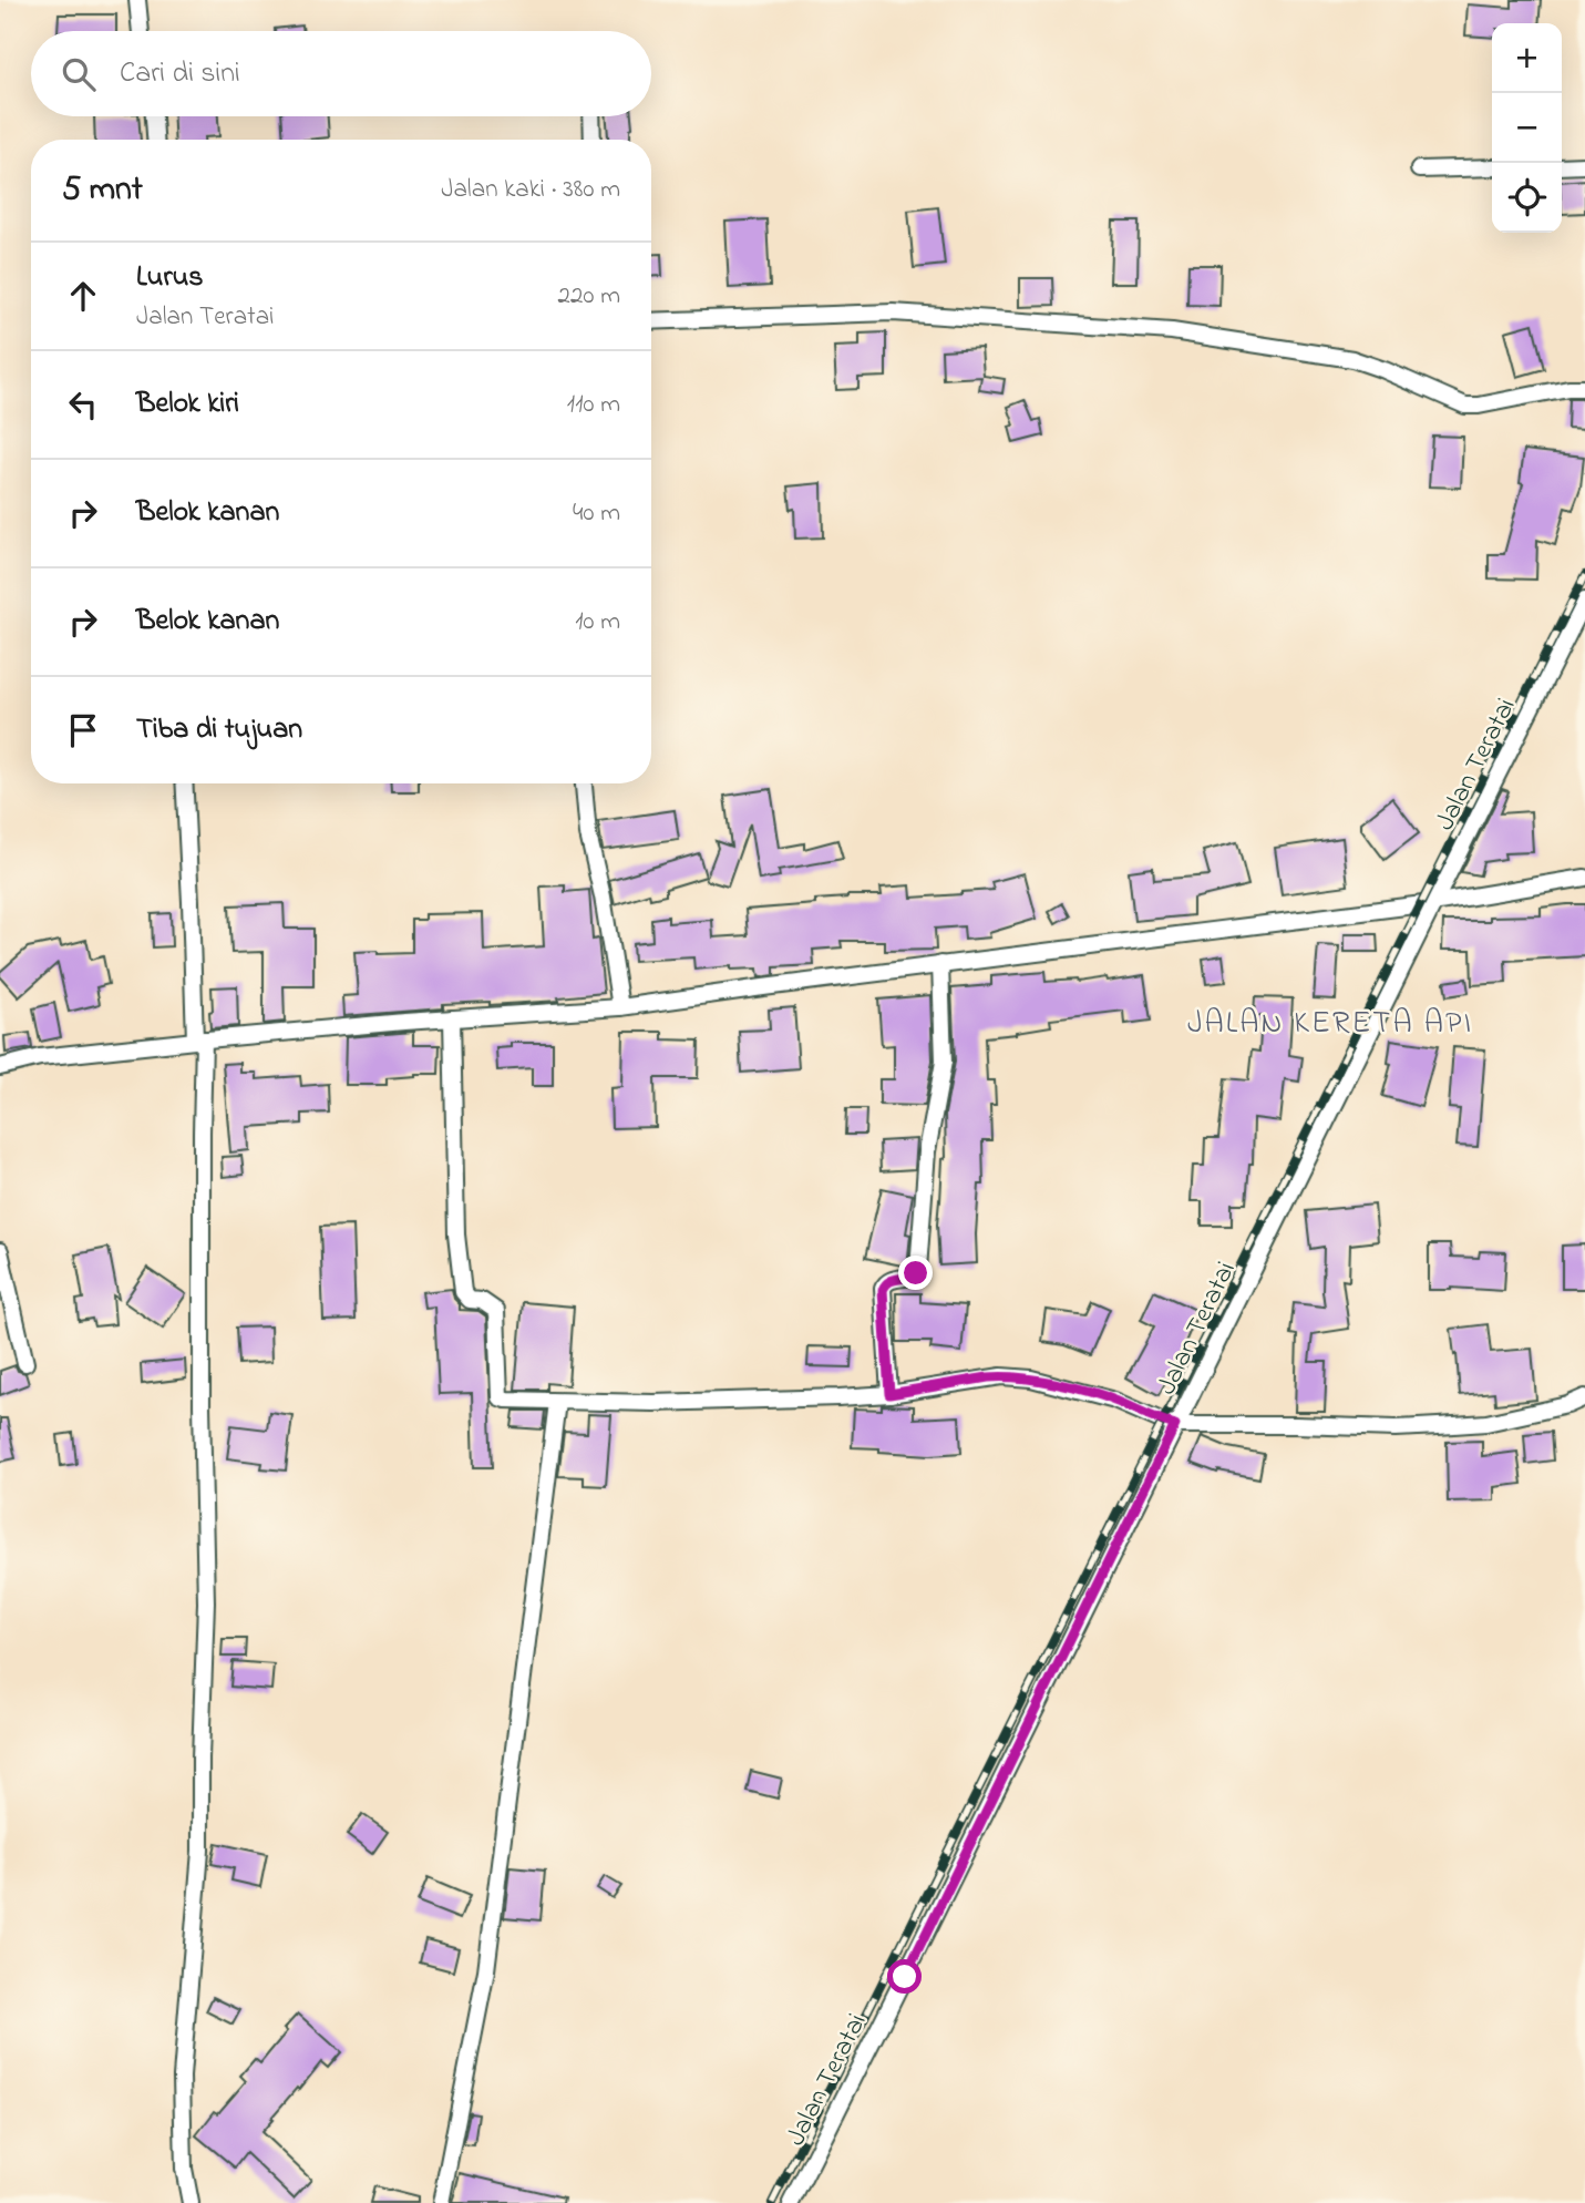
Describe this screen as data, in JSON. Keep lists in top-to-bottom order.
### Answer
{
  "streets": {
    "street": ["Jalan Teratai"]
  },
  "districts": ["JALAN KERETA API"],
  "page": {
    "map_buttons": ["+", "−"],
    "search": "Cari di sini",
    "heading": ["5 mnt", "Jalan kaki · 380 m"],
    "list": [
      ["Lurus", "Jalan Teratai", "220 m"],
      ["Belok kiri", "110 m"],
      ["Belok kanan", "40 m"],
      ["Belok kanan", "10 m"],
      "Tiba di tujuan"
    ]
  }
}
